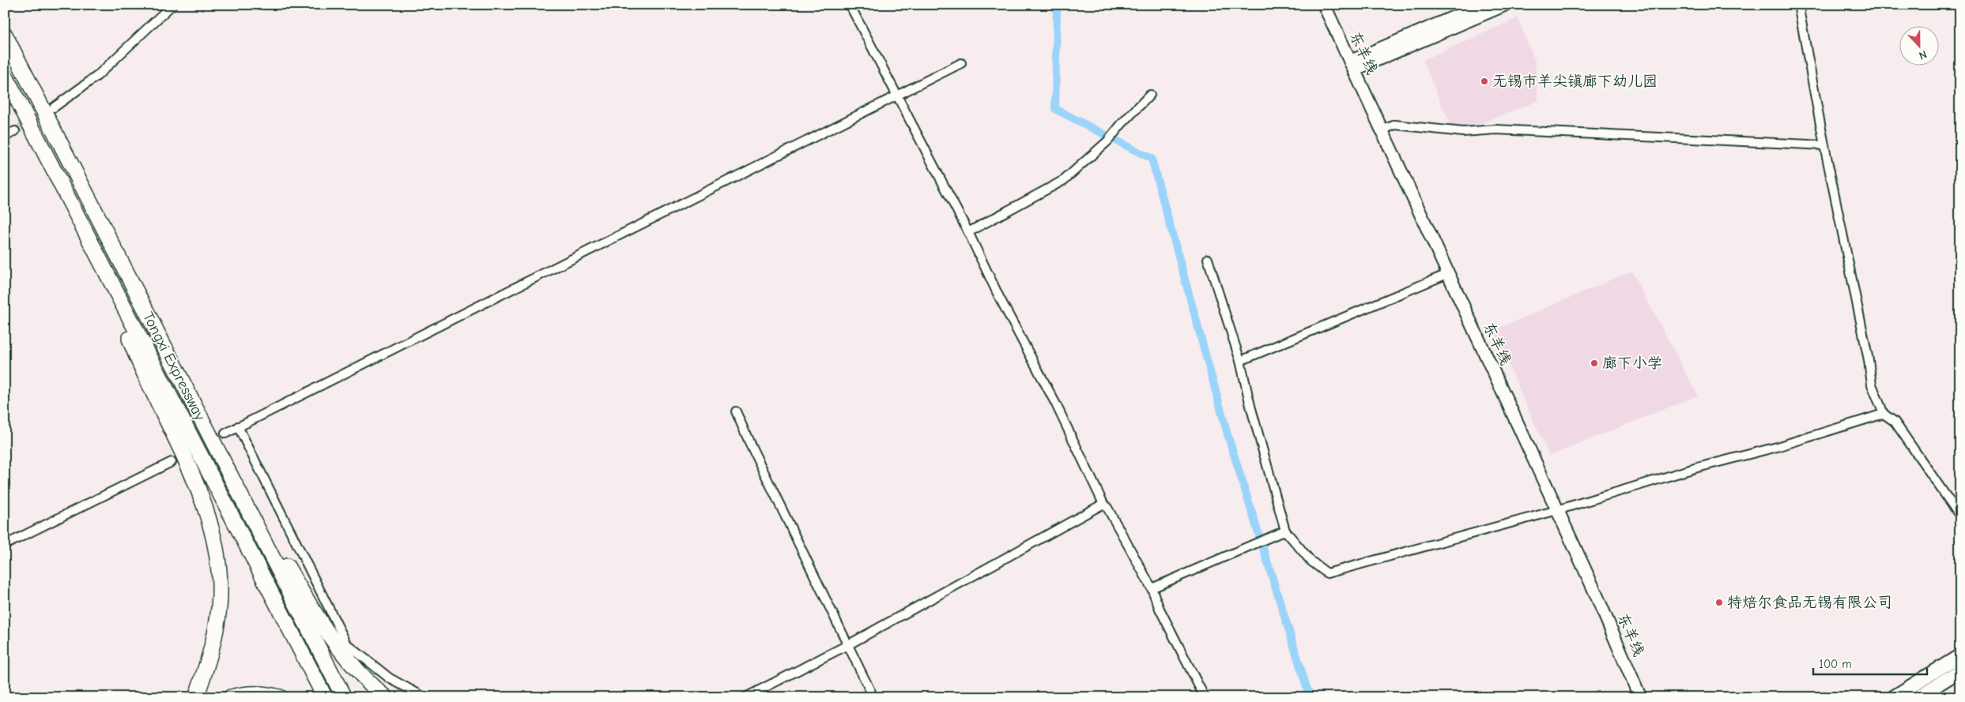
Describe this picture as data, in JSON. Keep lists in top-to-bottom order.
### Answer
{
  "streets": {
    "highway": ["Tongxi Expressway"],
    "main road": ["东羊线"]
  },
  "places": ["无锡市羊尖镇廊下幼儿园", "廊下小学", "特焙尔食品无锡有限公司"],
  "scale_bar": "100 m",
  "north": "bottom"
}
